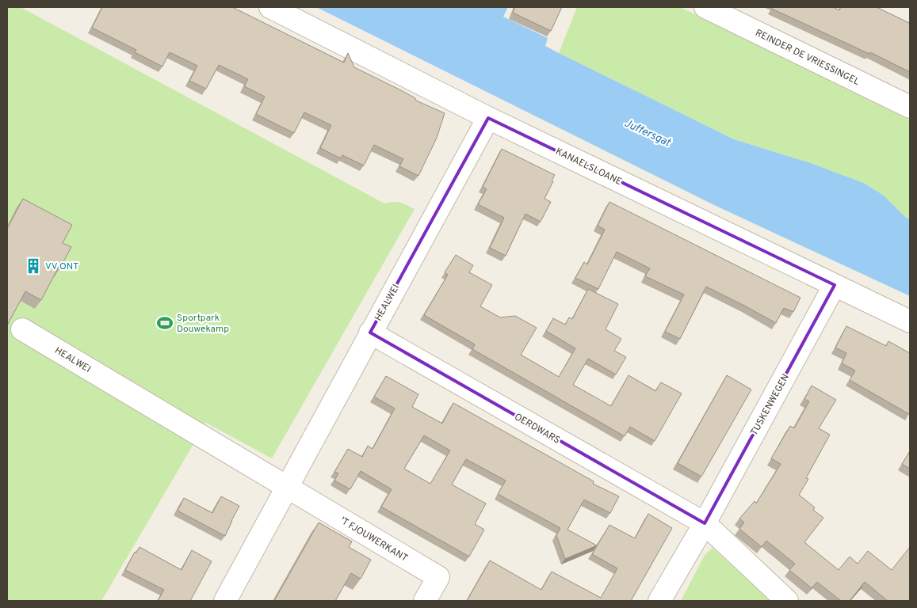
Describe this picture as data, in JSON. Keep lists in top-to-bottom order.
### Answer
{
  "streets": {
    "street": [
      "REINDER DE VRIESSINGEL",
      "KANAELSLOANE",
      "HEALWEI",
      "TUSKENWEGEN",
      "OERDWARS",
      "'T FJOUWERKANT"
    ]
  },
  "crossings": [
    ["KANAELSLOANE", "HEALWEI"],
    ["KANAELSLOANE", "TUSKENWEGEN"],
    ["HEALWEI", "OERDWARS"],
    ["HEALWEI", "'T FJOUWERKANT"],
    ["TUSKENWEGEN", "OERDWARS"]
  ],
  "water": ["Juffersgat"],
  "places": {
    "building": ["VV ONT"],
    "sports": ["Sportpark Douwekamp"]
  }
}
